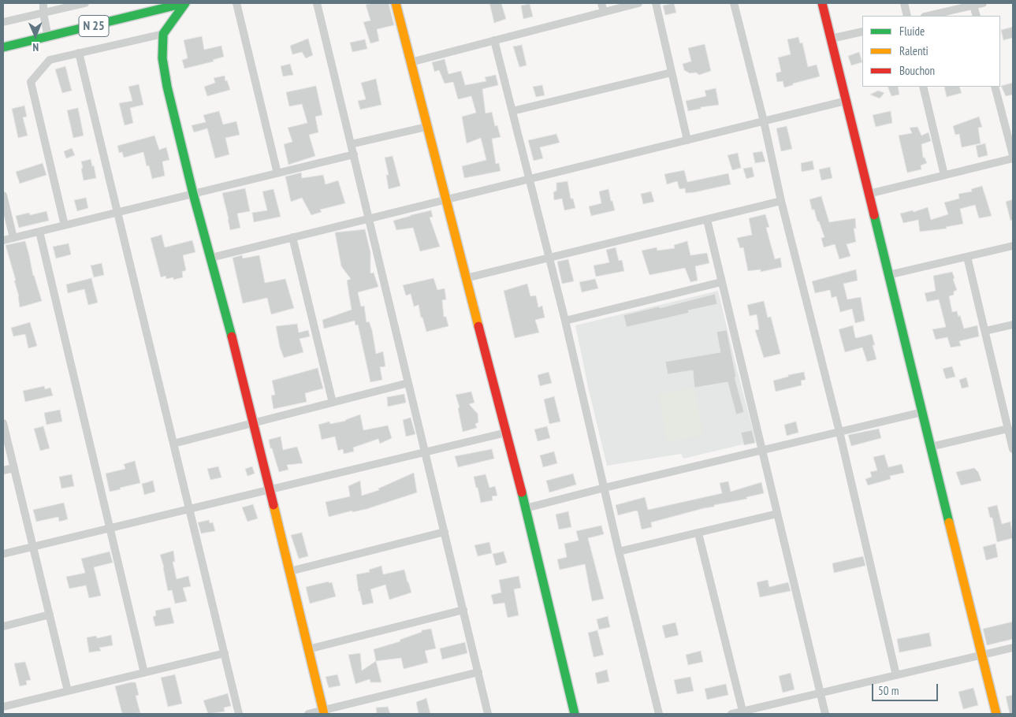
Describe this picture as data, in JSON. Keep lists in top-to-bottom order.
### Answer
{
  "streets": {
    "street": ["N 25"]
  },
  "legend": ["Fluide", "Ralenti", "Bouchon"],
  "scale_bar": "50 m",
  "north": "bottom"
}
